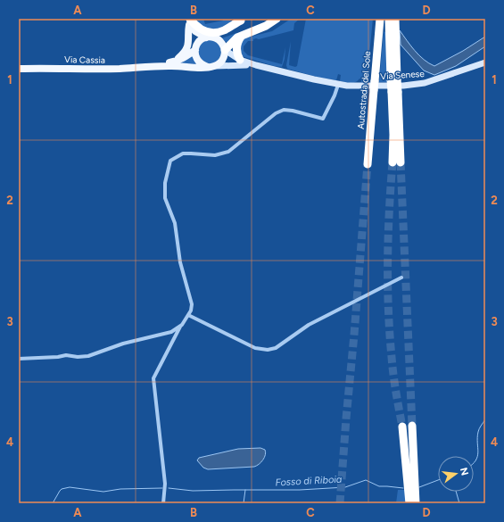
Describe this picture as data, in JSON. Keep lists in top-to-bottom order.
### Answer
{
  "streets": {
    "highway": ["Autostrada del Sole"],
    "main road": ["Via Cassia", "Via Senese"]
  },
  "crossings": [
    ["Via Cassia", "Via Senese"]
  ],
  "water": ["Fosso di Riboia"],
  "north": "right",
  "grid": {
    "columns": [
      "A",
      "B",
      "C",
      "D"
    ],
    "rows": [
      "1",
      "2",
      "3",
      "4"
    ]
  }
}
